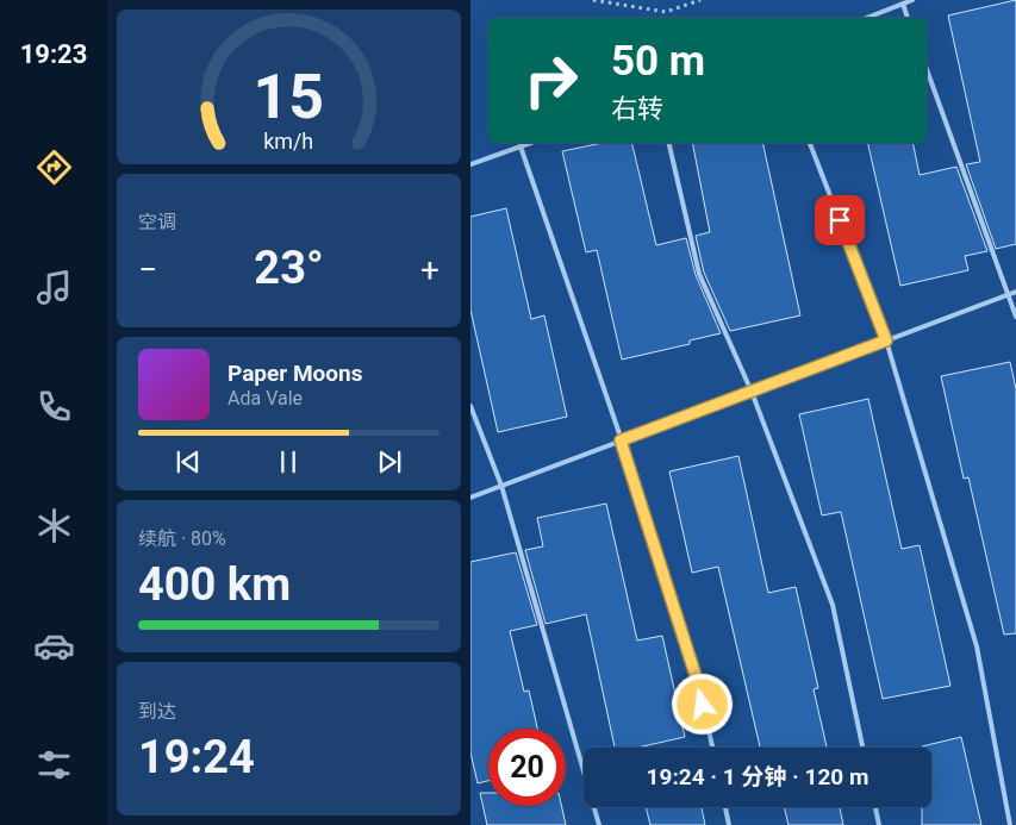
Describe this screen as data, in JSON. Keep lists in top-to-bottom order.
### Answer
{
  "page": {
    "tabs": "19:23",
    "turn": ["50 m", "右转"],
    "tile": [
      "空调",
      ["续航 · 80%", "400 km"],
      ["到达", "19:24"]
    ],
    "heat": ["−", "23°", "+"],
    "song": ["Paper Moons", "Ada Vale"],
    "limit": "20",
    "trip": "19:24 · 1 分钟 · 120 m",
    "gauge": ["15", "km/h"]
  }
}
